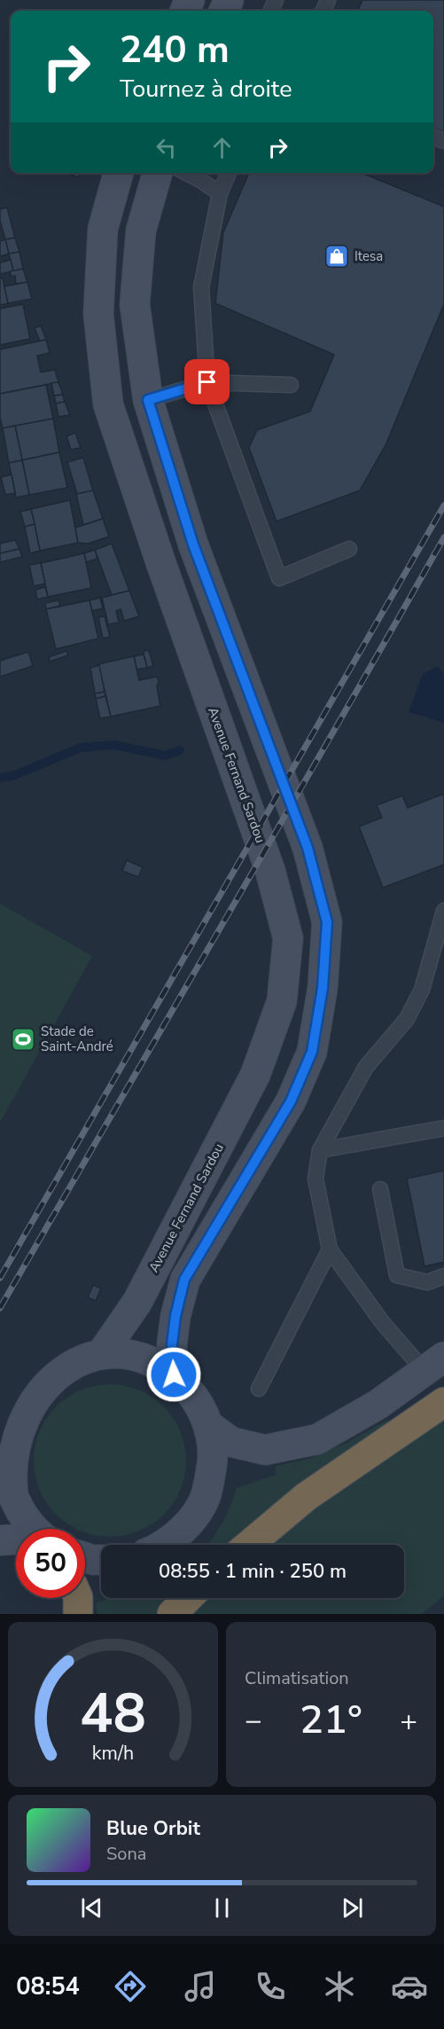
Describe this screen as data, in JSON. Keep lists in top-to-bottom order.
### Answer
{
  "streets": {
    "main road": ["Avenue Fernand Sardou"]
  },
  "places": {
    "shop": ["Itesa"],
    "sports": ["Stade de Saint-André"]
  },
  "page": {
    "turn": ["240 m", "Tournez à droite"],
    "limit": "50",
    "trip": "08:55 · 1 min · 250 m",
    "tile": "Climatisation",
    "heat": ["−", "21°", "+"],
    "song": ["Blue Orbit", "Sona"],
    "tabs": "08:54",
    "gauge": ["48", "km/h"]
  }
}
